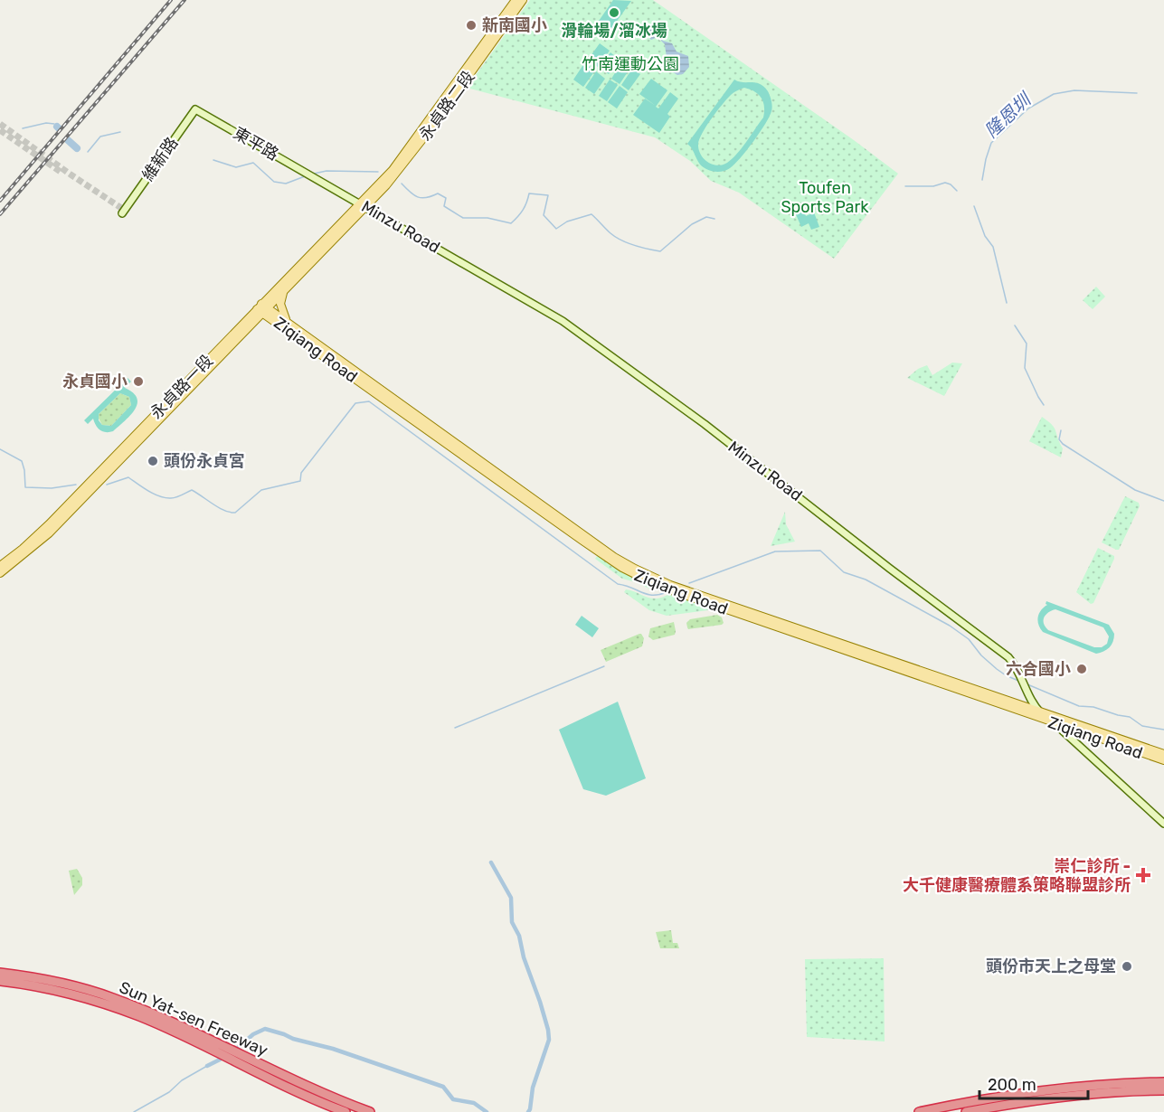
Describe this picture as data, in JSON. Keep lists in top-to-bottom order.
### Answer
{
  "streets": {
    "highway": ["Sun Yat-sen Freeway"],
    "main road": [
      "永貞路二段",
      "東平路",
      "維新路",
      "Minzu Road",
      "Ziqiang Road",
      "永貞路一段"
    ]
  },
  "crossings": [
    ["永貞路二段", "Minzu Road"],
    ["永貞路二段", "永貞路一段"],
    ["東平路", "維新路"],
    ["東平路", "Minzu Road"],
    ["Minzu Road", "Ziqiang Road"],
    ["Minzu Road", "永貞路一段"],
    ["Ziqiang Road", "永貞路一段"]
  ],
  "water": ["隆恩圳"],
  "parks": ["竹南運動公園", "Toufen Sports Park"],
  "places": {
    "other": [
      "滑輪場/溜冰場",
      "新南國小",
      "永貞國小",
      "頭份永貞宮",
      "六合國小",
      "頭份市天上之母堂"
    ],
    "health": ["崇仁診所 - 大千健康醫療體系策略聯盟診所"]
  },
  "scale_bar": "200 m"
}
